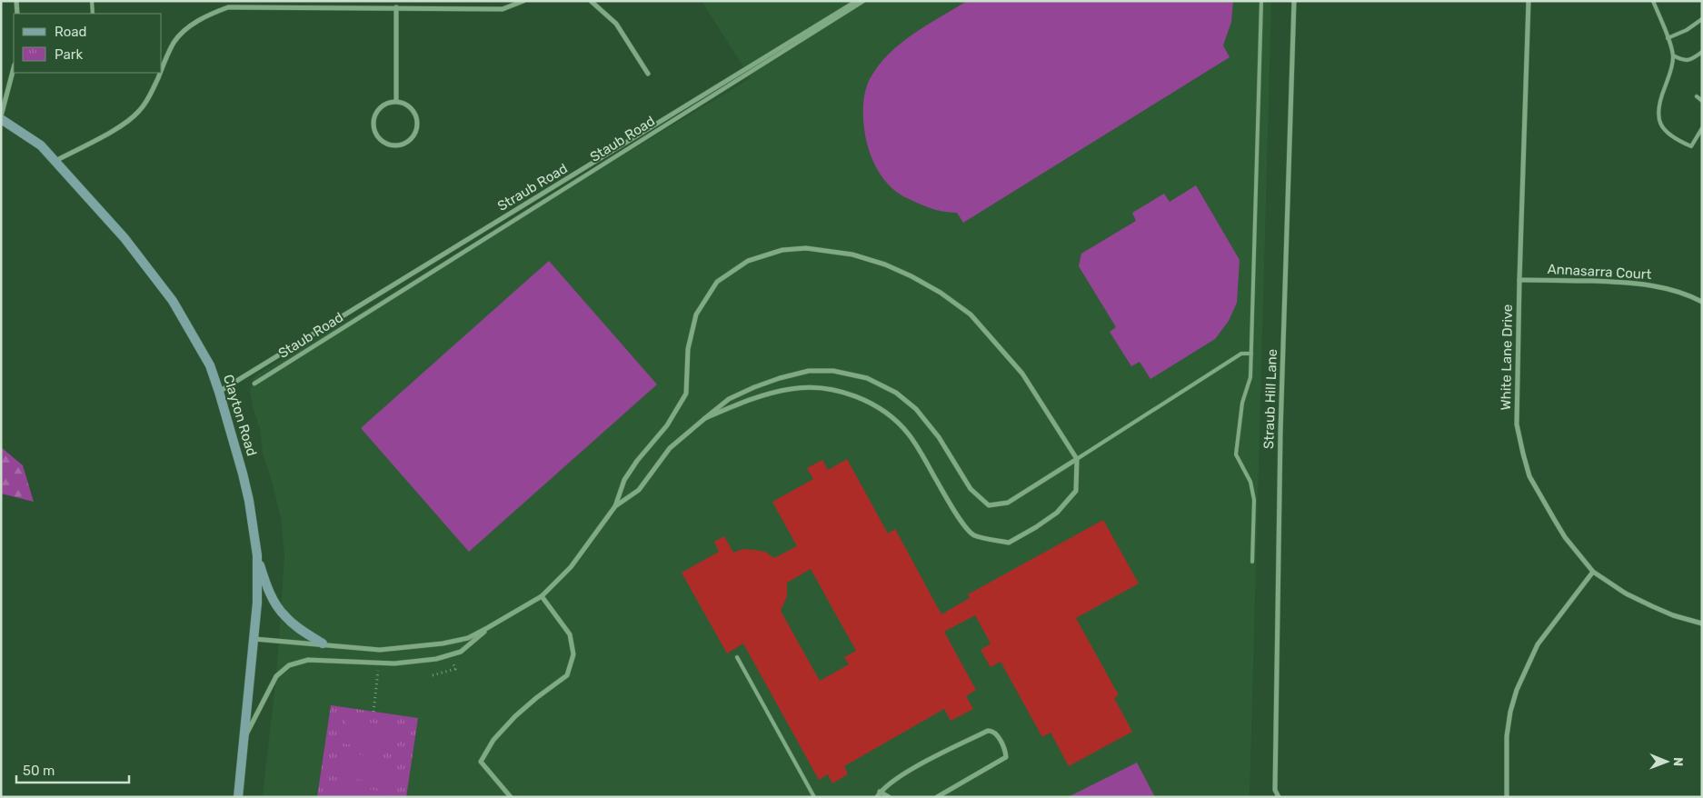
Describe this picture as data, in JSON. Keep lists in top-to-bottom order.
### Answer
{
  "streets": {
    "main road": ["Clayton Road"],
    "street": [
      "Staub Road",
      "Straub Road",
      "Annasarra Court",
      "White Lane Drive",
      "Straub Hill Lane"
    ]
  },
  "crossings": [
    ["Straub Road", "Clayton Road"],
    ["Annasarra Court", "White Lane Drive"]
  ],
  "legend": ["Road", "Park"],
  "scale_bar": "50 m",
  "north": "right"
}
